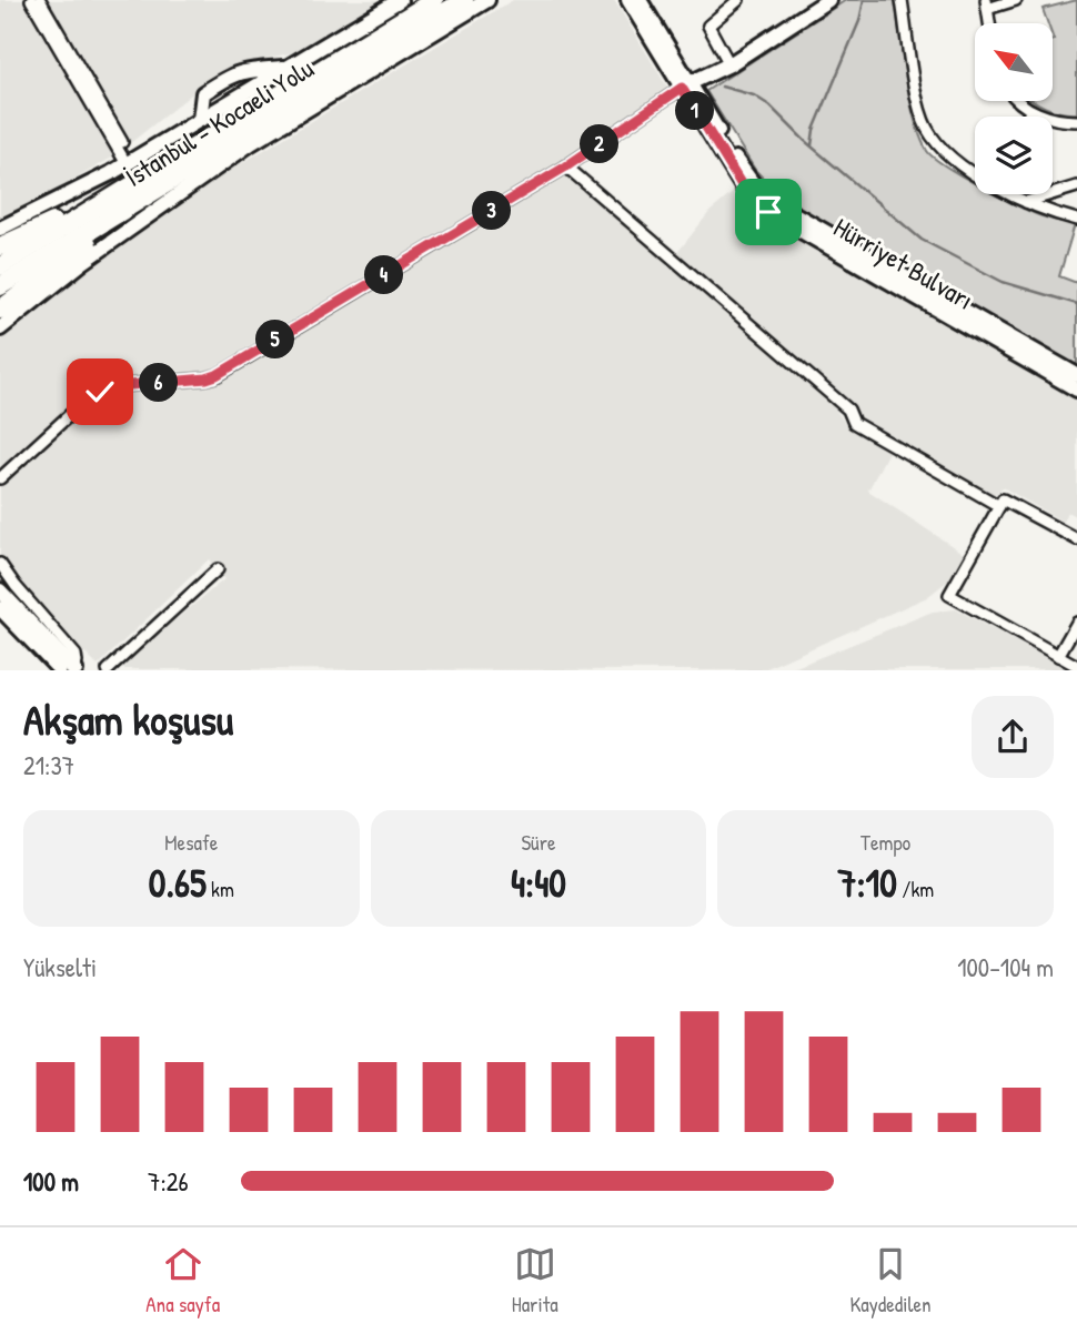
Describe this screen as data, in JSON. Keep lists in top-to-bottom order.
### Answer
{
  "streets": {
    "highway": ["İstanbul - Kocaeli Yolu"],
    "main road": ["Hürriyet Bulvarı"]
  },
  "north": "top left",
  "page": {
    "pins": [
      "1",
      "2",
      "3",
      "4",
      "5",
      "6"
    ],
    "heading": ["Akşam koşusu", "21:37"],
    "stats": [
      ["Mesafe", "0.65 km"],
      ["Süre", "4:40"],
      ["Tempo", "7:10 /km"]
    ],
    "chart": ["Yükselti", "100–104 m"],
    "list": [
      {
        "name": "100 m",
        "note": "7:26"
      }
    ],
    "tabs": ["Ana sayfa", "Harita", "Kaydedilen"]
  }
}
